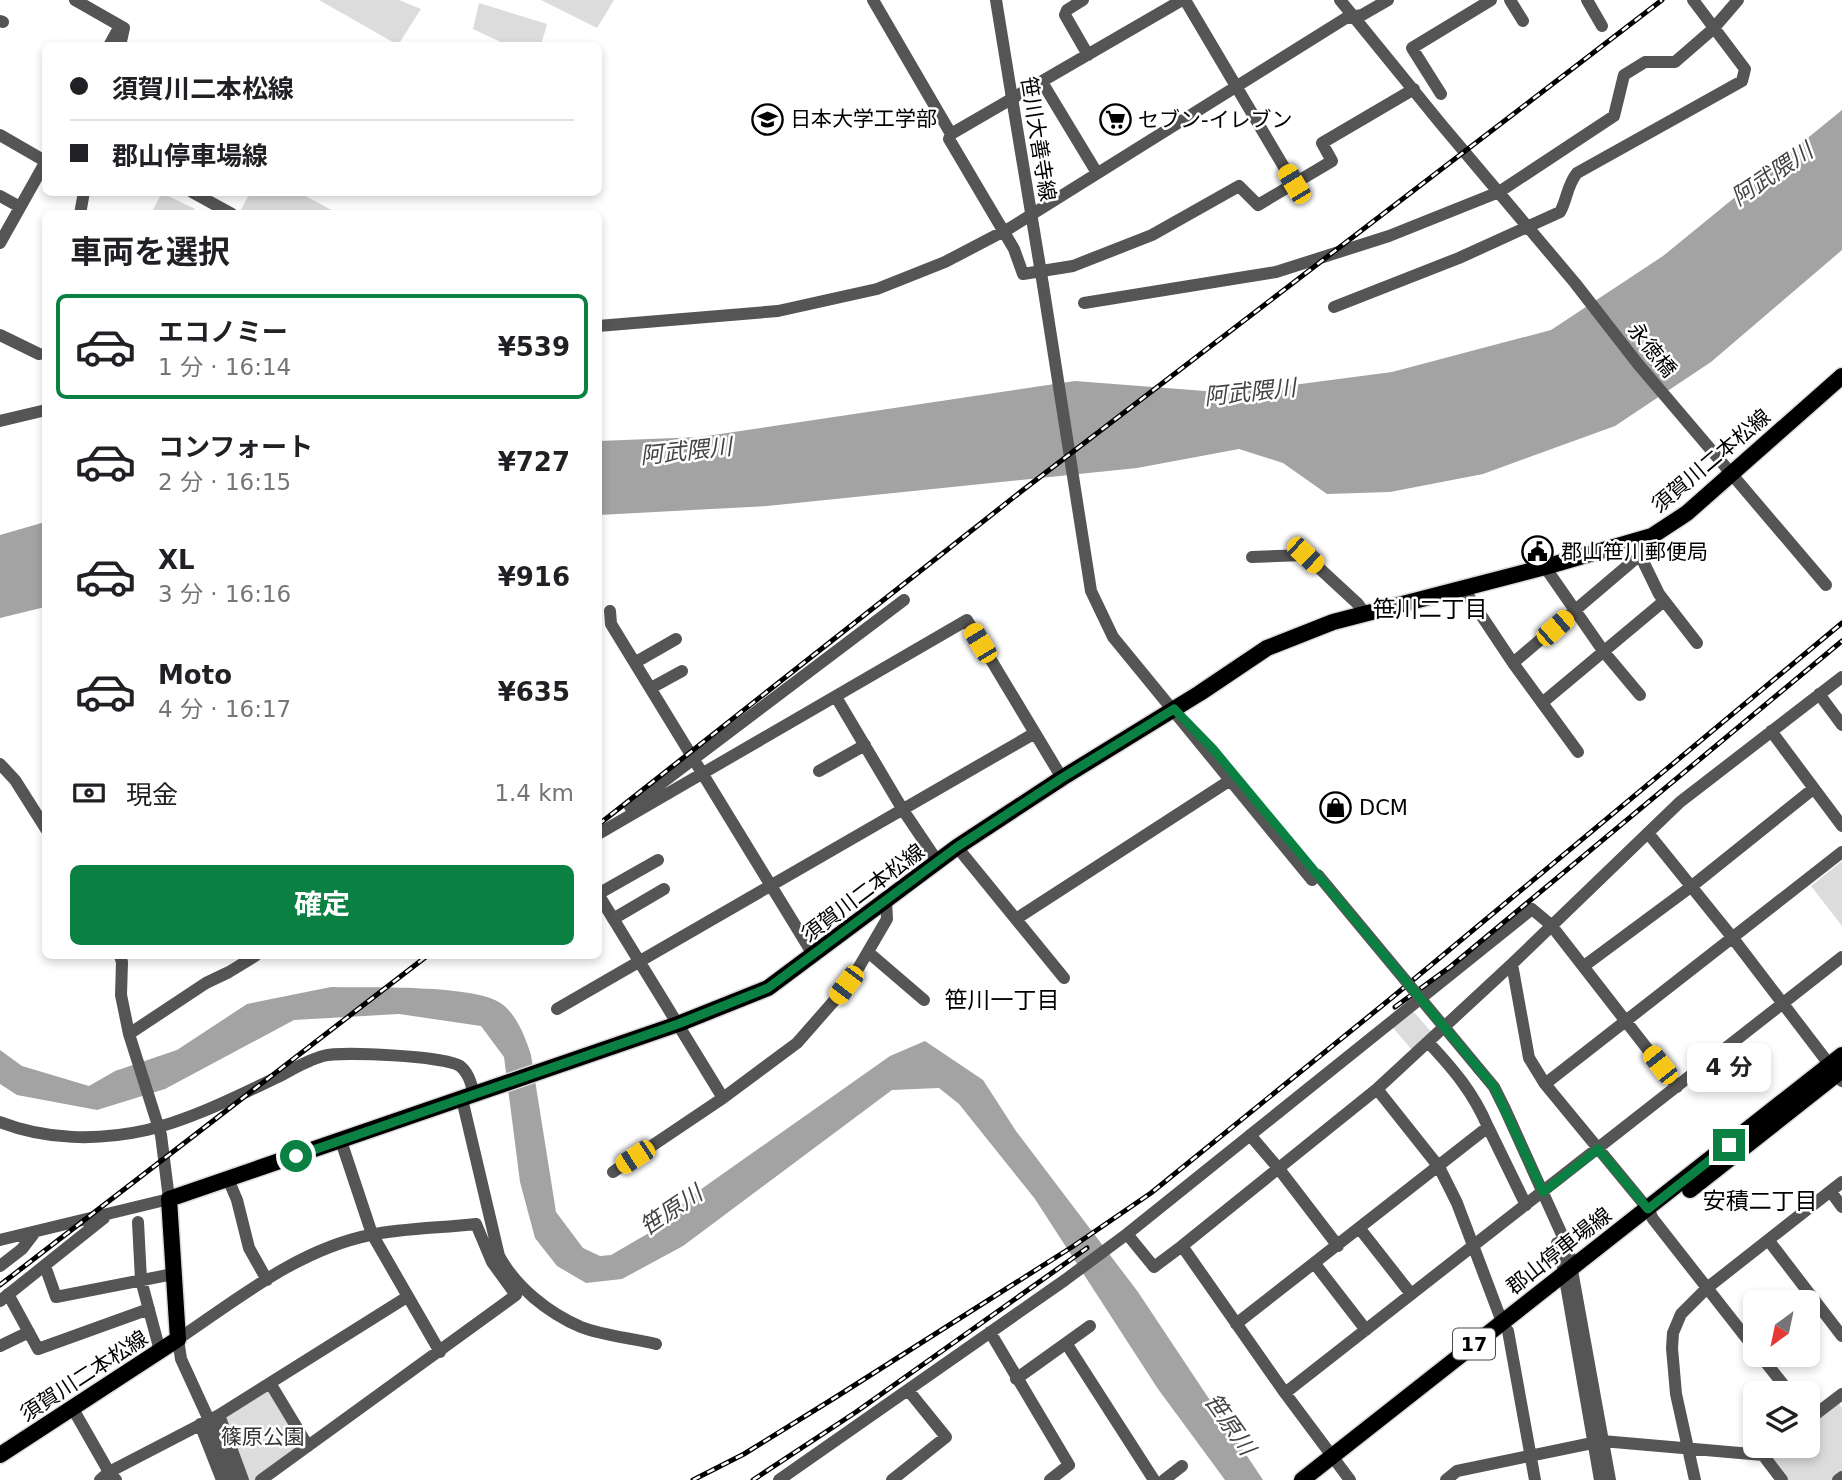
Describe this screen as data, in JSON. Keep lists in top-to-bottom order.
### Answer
{
  "streets": {
    "main road": ["須賀川二本松線", "郡山停車場線", "17"],
    "street": ["笹川大善寺線", "永徳橋"]
  },
  "crossings": [
    ["笹川大善寺線", "須賀川二本松線"],
    ["永徳橋", "須賀川二本松線"]
  ],
  "districts": ["笹川二丁目", "笹川一丁目", "安積二丁目"],
  "water": ["阿武隈川", "笹原川"],
  "parks": ["篠原公園"],
  "places": {
    "school or university": ["日本大学工学部"],
    "supermarket": ["セブン-イレブン"],
    "public building": ["郡山笹川郵便局"],
    "shop": ["DCM"]
  },
  "north": "bottom left",
  "page": {
    "banner": ["須賀川二本松線", "郡山停車場線"],
    "heading": "車両を選択",
    "list": [
      {
        "name": "エコノミー",
        "note": "1 分 · 16:14",
        "value": "¥539"
      },
      {
        "name": "コンフォート",
        "note": "2 分 · 16:15",
        "value": "¥727"
      },
      {
        "name": "XL",
        "note": "3 分 · 16:16",
        "value": "¥916"
      },
      {
        "name": "Moto",
        "note": "4 分 · 16:17",
        "value": "¥635"
      }
    ],
    "pay": ["現金", "1.4 km"],
    "buttons": "確定",
    "bubble": "4 分"
  }
}
